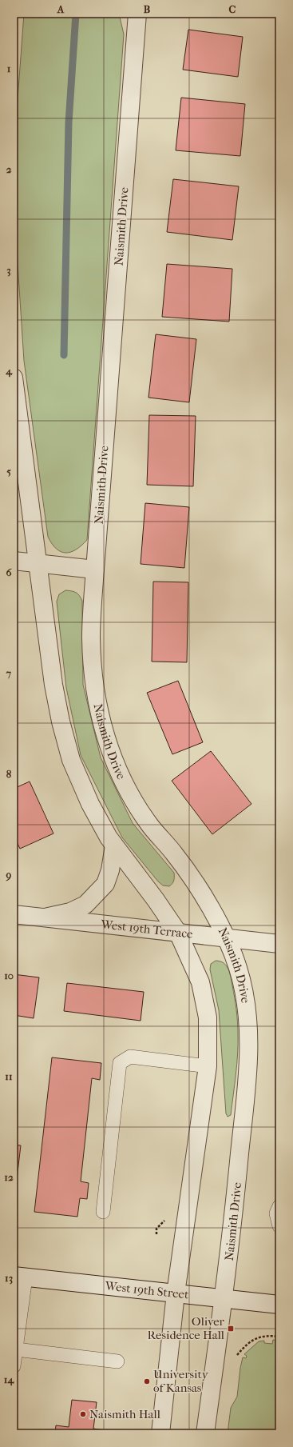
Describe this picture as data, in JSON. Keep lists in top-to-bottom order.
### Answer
{
  "streets": {
    "street": ["Naismith Drive", "West 19th Terrace", "West 19th Street"]
  },
  "crossings": [
    ["Naismith Drive", "West 19th Terrace"],
    ["Naismith Drive", "West 19th Street"]
  ],
  "places": {
    "transit": ["Oliver Residence Hall"],
    "other": ["University of Kansas", "Naismith Hall"]
  },
  "grid": {
    "columns": ["A", "B", "C"],
    "rows": [
      "1",
      "2",
      "3",
      "4",
      "5",
      "6",
      "7",
      "8",
      "9",
      "10",
      "11",
      "12",
      "13",
      "14"
    ]
  }
}
